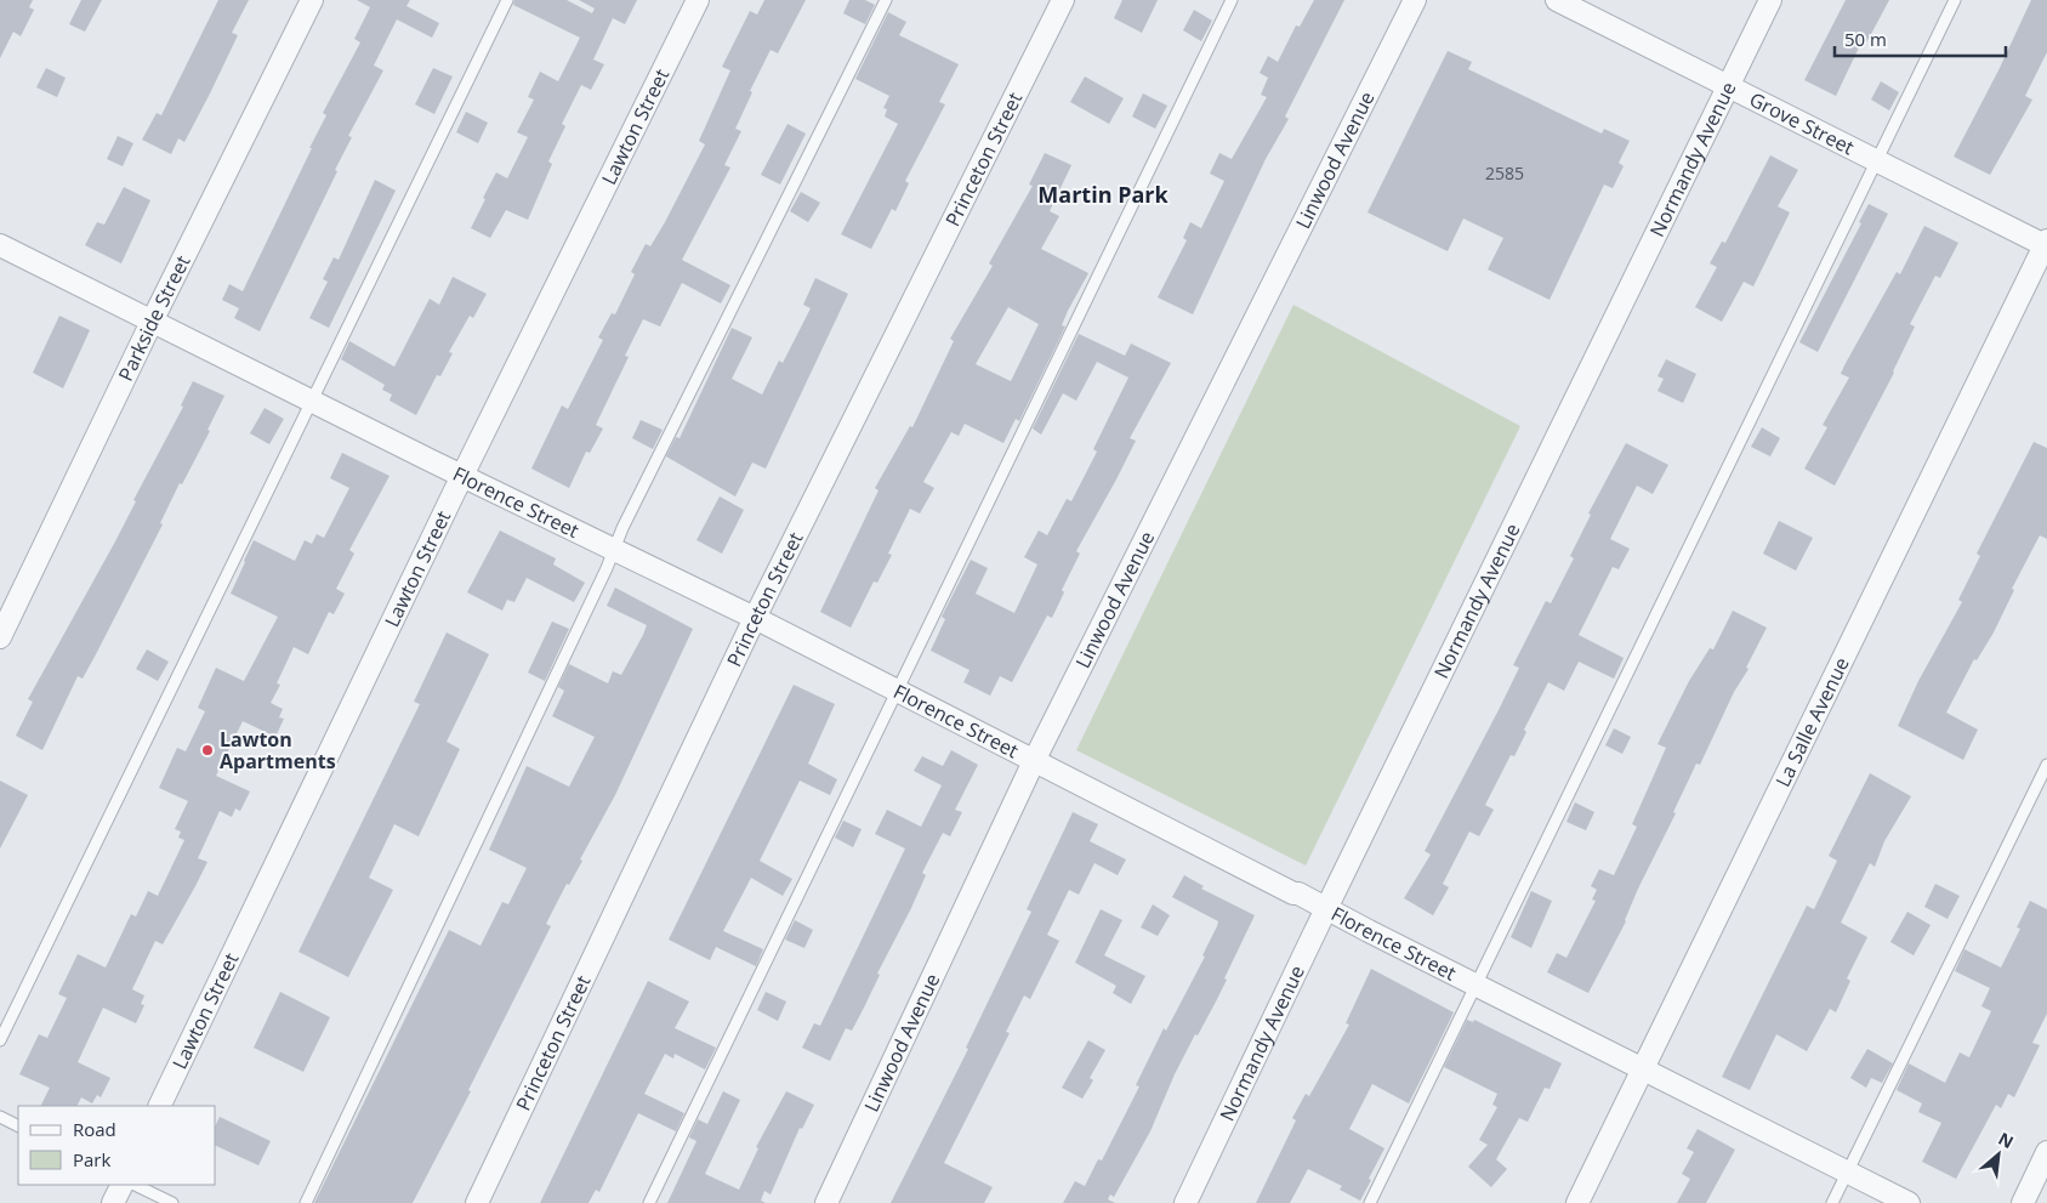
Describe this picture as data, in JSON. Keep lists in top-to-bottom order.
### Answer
{
  "streets": {
    "street": [
      "Grove Street",
      "Lawton Street",
      "Princeton Street",
      "Linwood Avenue",
      "Normandy Avenue",
      "Parkside Street",
      "Florence Street",
      "La Salle Avenue"
    ]
  },
  "crossings": [
    ["Grove Street", "Normandy Avenue"],
    ["Grove Street", "La Salle Avenue"],
    ["Lawton Street", "Florence Street"],
    ["Princeton Street", "Florence Street"],
    ["Linwood Avenue", "Florence Street"],
    ["Normandy Avenue", "Florence Street"],
    ["Parkside Street", "Florence Street"],
    ["Florence Street", "La Salle Avenue"]
  ],
  "districts": ["Martin Park"],
  "places": ["Lawton Apartments"],
  "house_numbers": ["2585"],
  "legend": ["Road", "Park"],
  "scale_bar": "50 m",
  "north": "top right"
}
